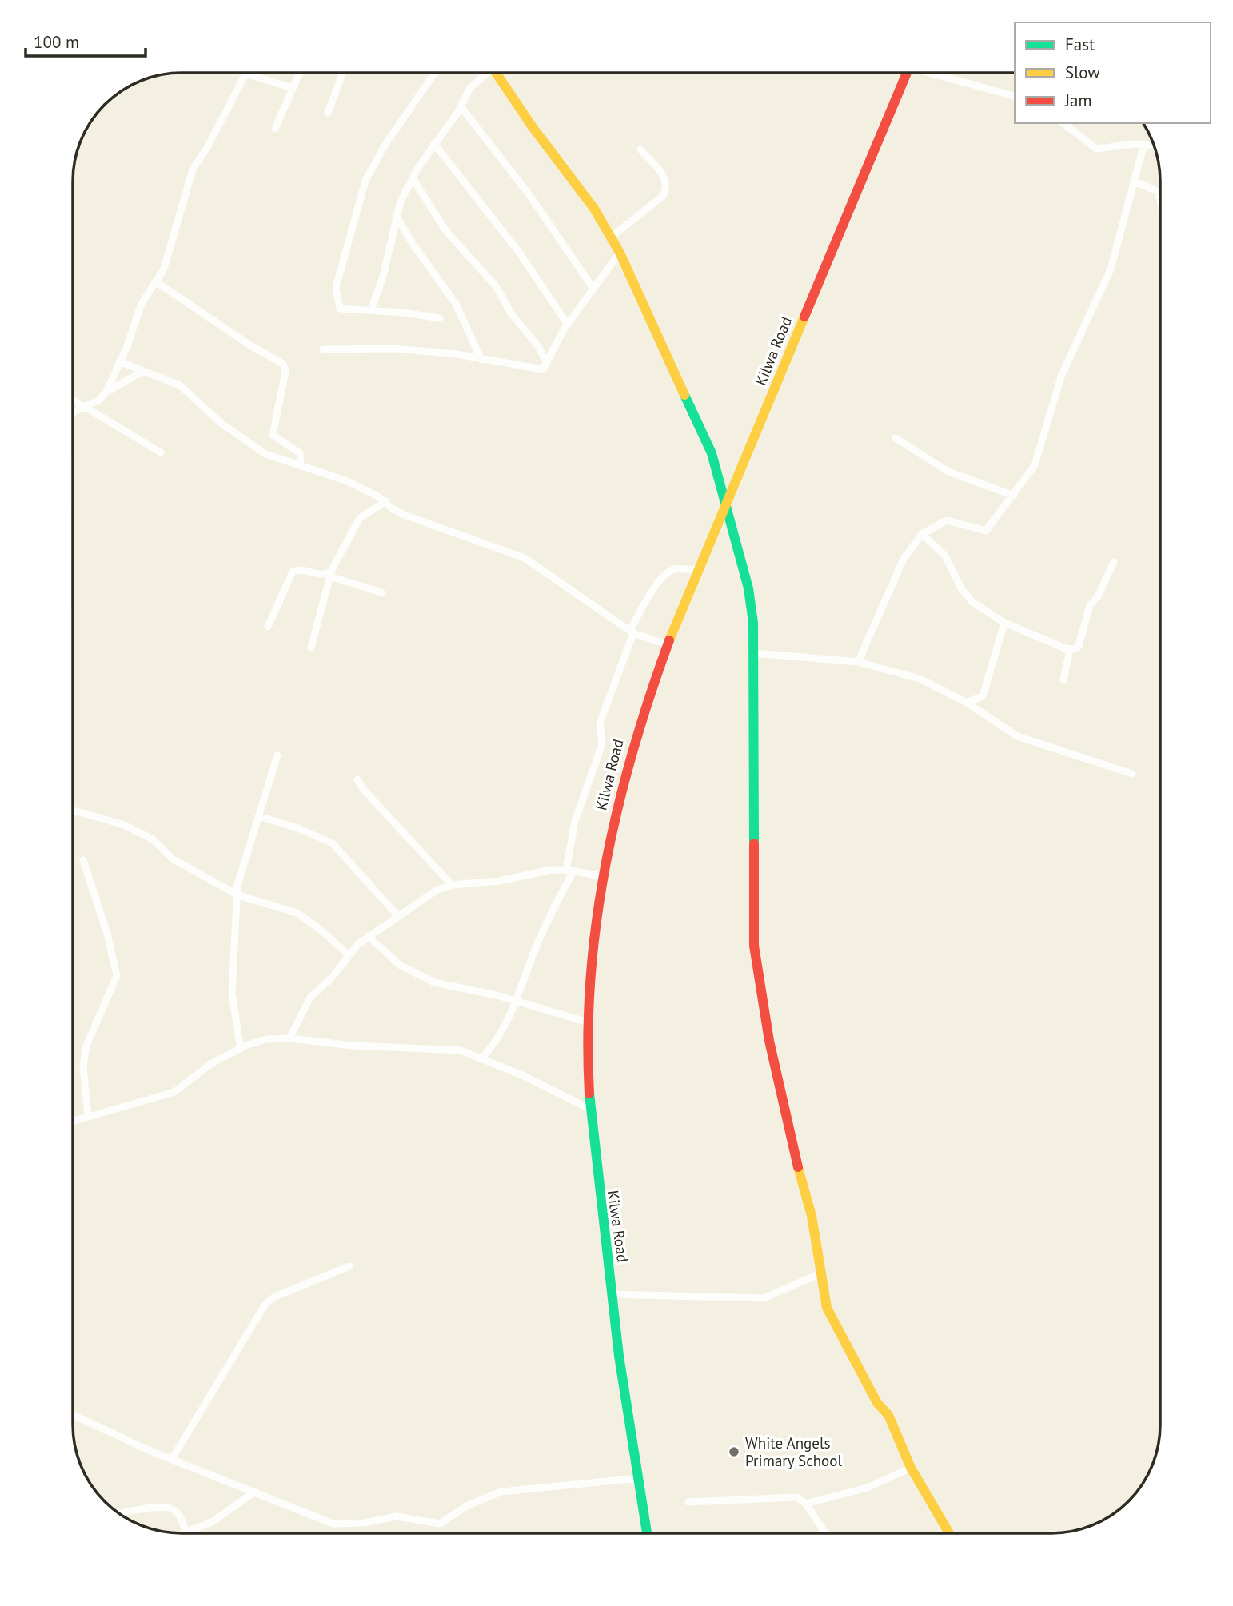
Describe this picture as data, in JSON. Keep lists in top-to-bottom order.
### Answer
{
  "streets": {
    "main road": ["Kilwa Road"]
  },
  "places": ["White Angels Primary School"],
  "legend": ["Fast", "Slow", "Jam"],
  "scale_bar": "100 m"
}
